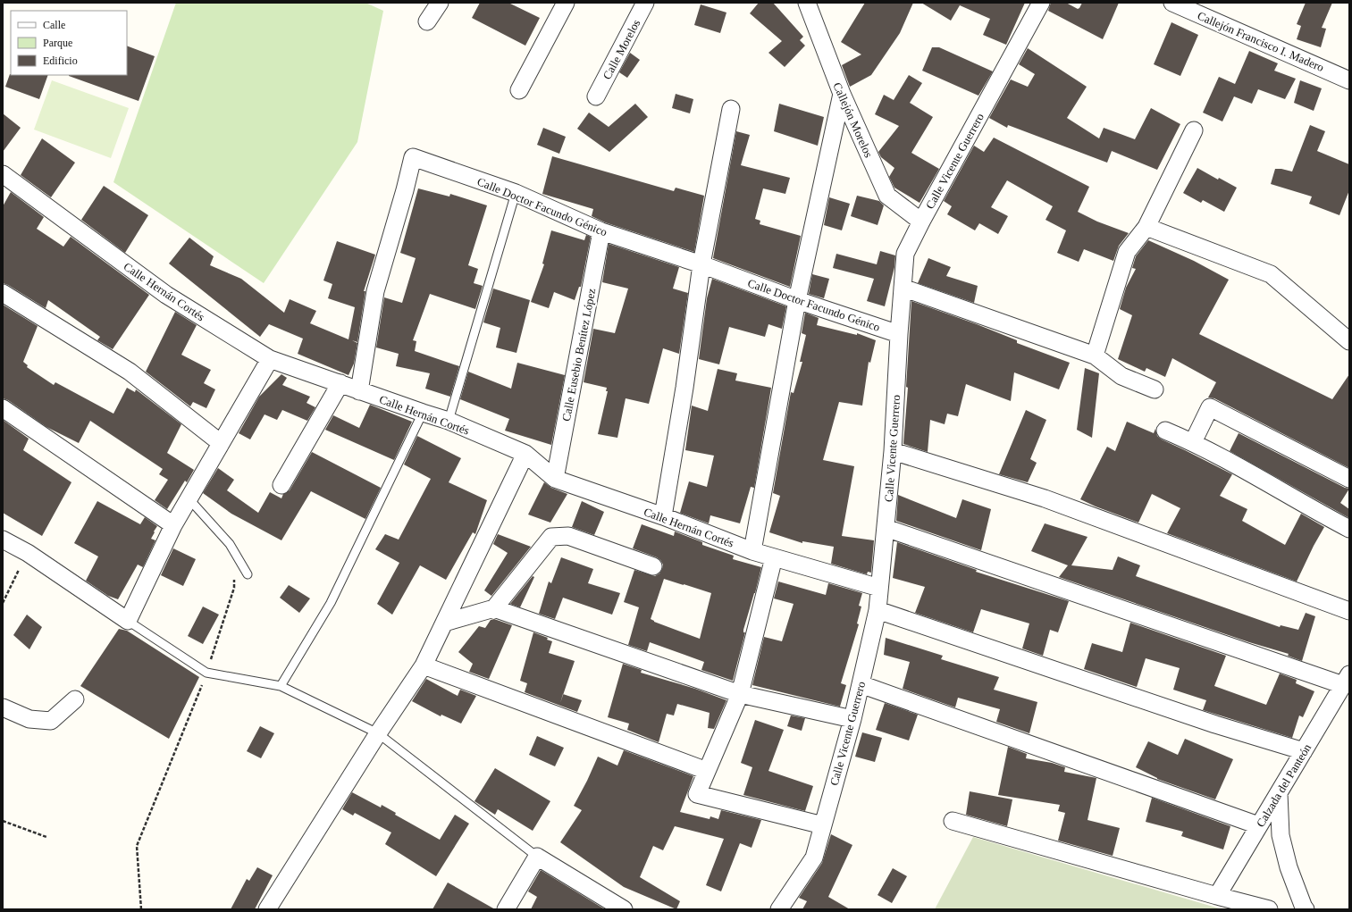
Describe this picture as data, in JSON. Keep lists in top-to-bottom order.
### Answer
{
  "streets": {
    "street": [
      "Callejón Francisco I. Madero",
      "Calle Morelos",
      "Callejón Morelos",
      "Calle Vicente Guerrero",
      "Calle Doctor Facundo Génico",
      "Calle Hernán Cortés",
      "Calle Eusebio Benítez López",
      "Calzada del Panteón"
    ]
  },
  "crossings": [
    ["Callejón Morelos", "Calle Vicente Guerrero"],
    ["Calle Vicente Guerrero", "Calle Doctor Facundo Génico"],
    ["Calle Vicente Guerrero", "Calle Hernán Cortés"],
    ["Calle Doctor Facundo Génico", "Calle Hernán Cortés"],
    ["Calle Doctor Facundo Génico", "Calle Eusebio Benítez López"],
    ["Calle Hernán Cortés", "Calle Eusebio Benítez López"]
  ],
  "legend": ["Calle", "Parque", "Edificio"]
}
